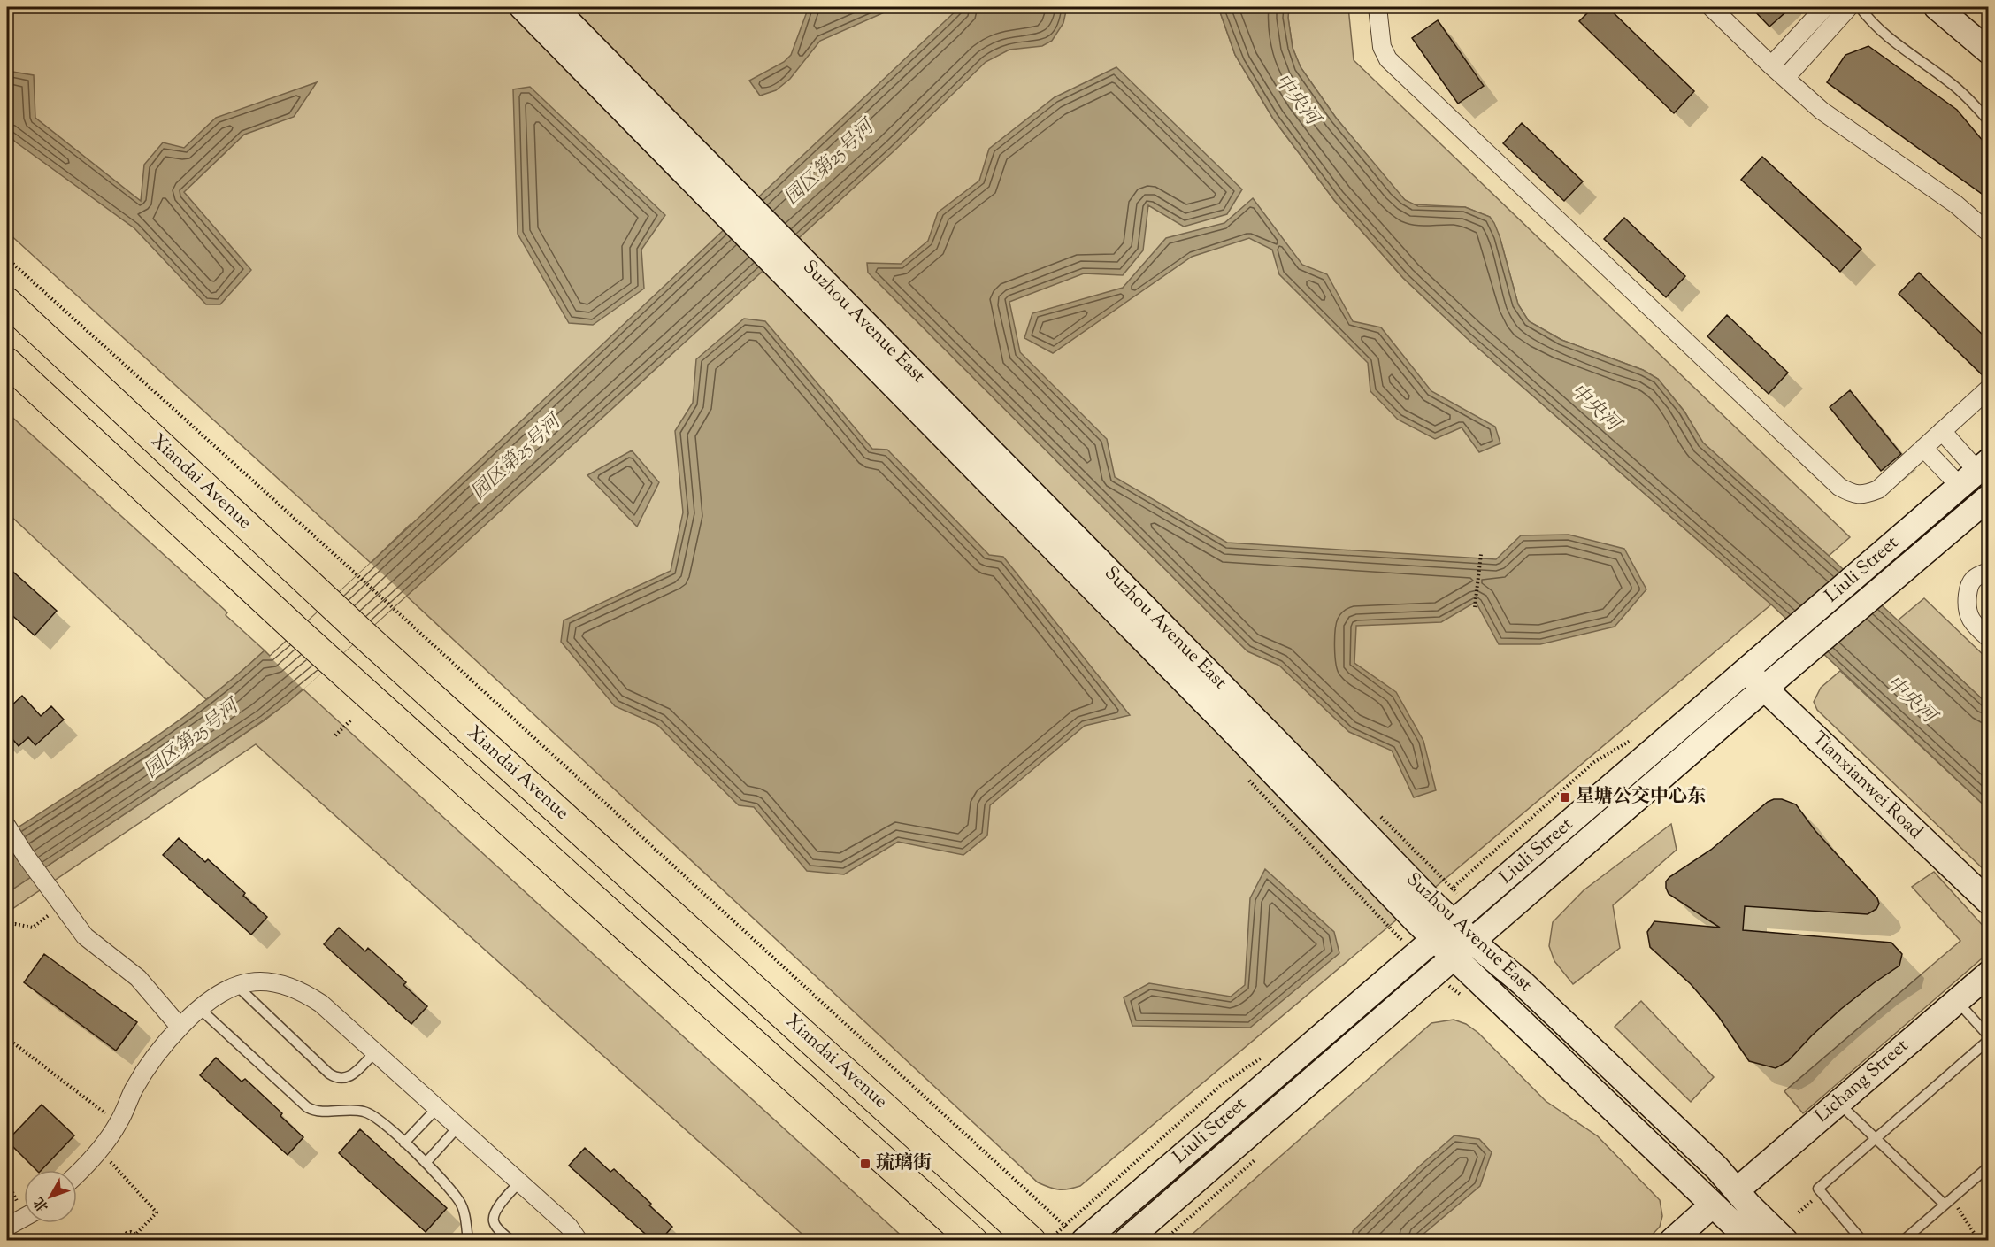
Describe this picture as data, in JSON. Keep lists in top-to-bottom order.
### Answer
{
  "streets": {
    "main road": [
      "Suzhou Avenue East",
      "Xiandai Avenue",
      "Liuli Street",
      "Tianxianwei Road",
      "Lichang Street"
    ]
  },
  "crossings": [
    ["Suzhou Avenue East", "Liuli Street"],
    ["Suzhou Avenue East", "Lichang Street"],
    ["Liuli Street", "Tianxianwei Road"]
  ],
  "water": ["中央河", "园区第25号河"],
  "places": {
    "transit": ["星塘公交中心东", "琉璃街"]
  },
  "north": "bottom left"
}
